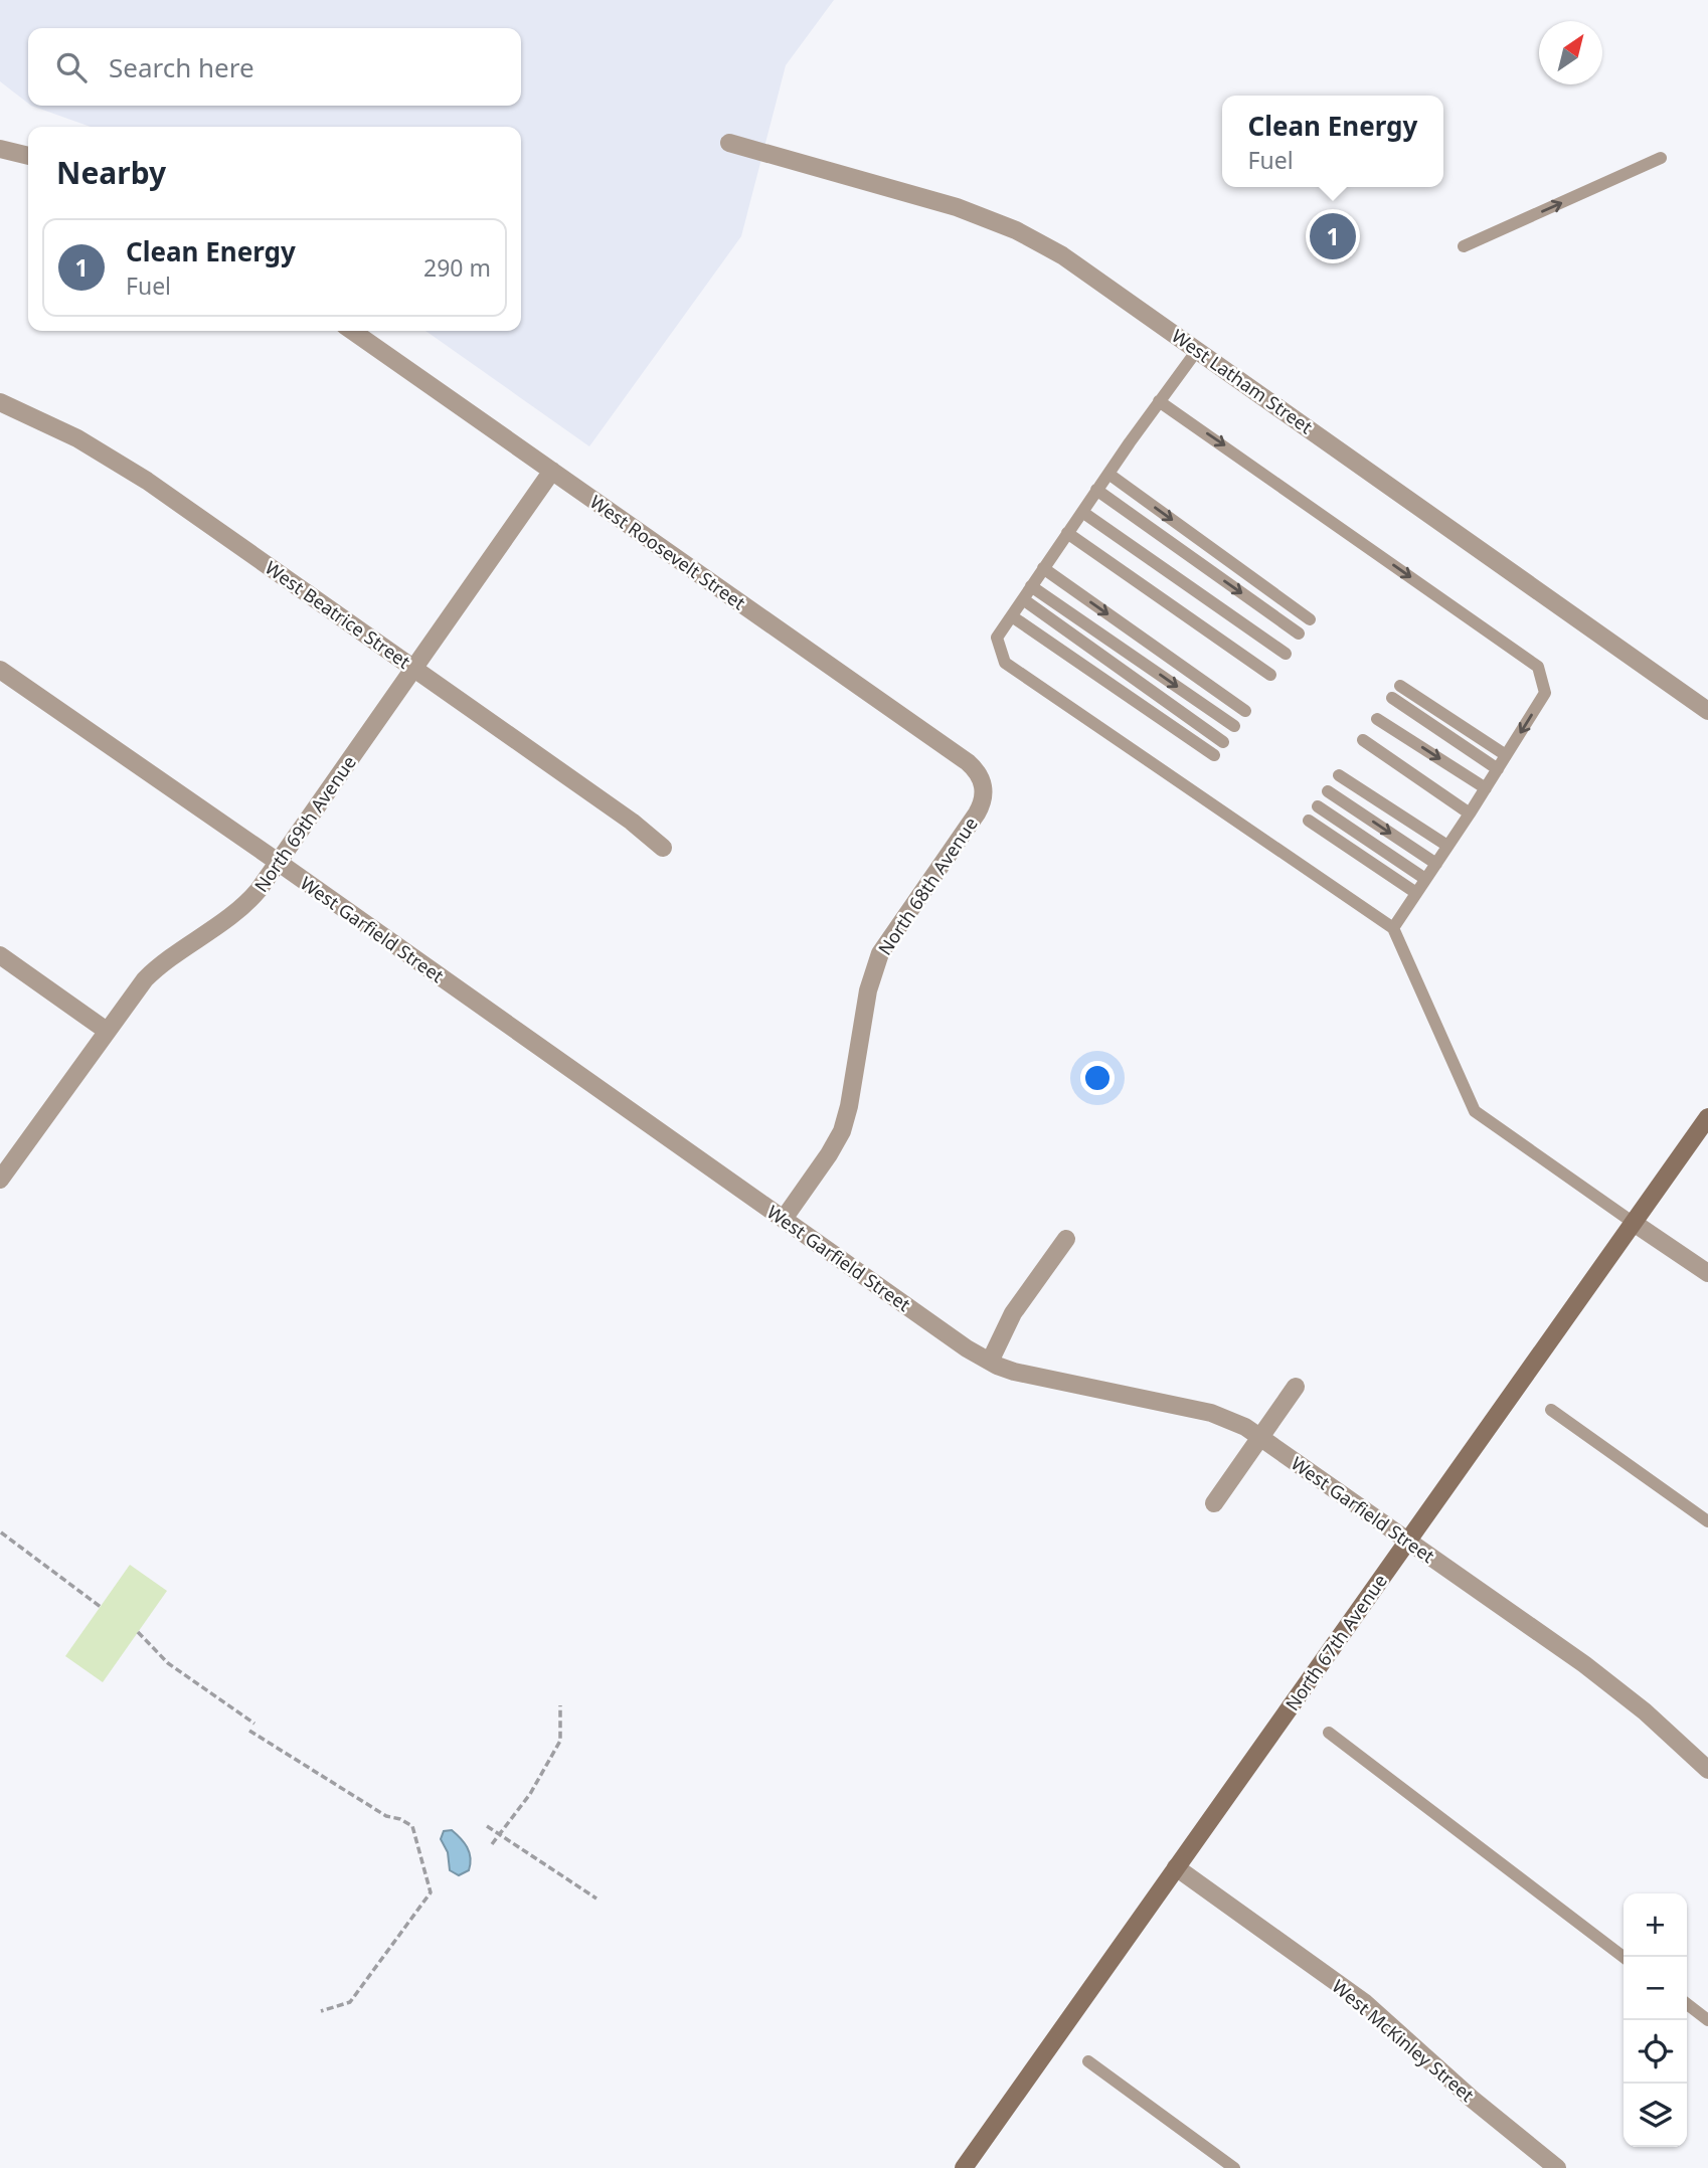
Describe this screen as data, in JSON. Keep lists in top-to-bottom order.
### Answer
{
  "streets": {
    "main road": ["North 67th Avenue"],
    "street": [
      "West Latham Street",
      "West Roosevelt Street",
      "West Beatrice Street",
      "North 69th Avenue",
      "North 68th Avenue",
      "West Garfield Street",
      "West McKinley Street"
    ]
  },
  "crossings": [
    ["West Roosevelt Street", "North 69th Avenue"],
    ["West Roosevelt Street", "North 68th Avenue"],
    ["West Beatrice Street", "North 69th Avenue"],
    ["North 69th Avenue", "West Garfield Street"],
    ["North 68th Avenue", "West Garfield Street"],
    ["West Garfield Street", "North 67th Avenue"],
    ["North 67th Avenue", "West McKinley Street"]
  ],
  "north": "top right",
  "page": {
    "search": "Search here",
    "popup": ["Clean Energy", "Fuel"],
    "heading": "Nearby",
    "pins": "1",
    "list": [
      {
        "mark": "1",
        "name": "Clean Energy",
        "note": "Fuel",
        "value": "290 m"
      }
    ],
    "map_buttons": ["+", "−"]
  }
}
